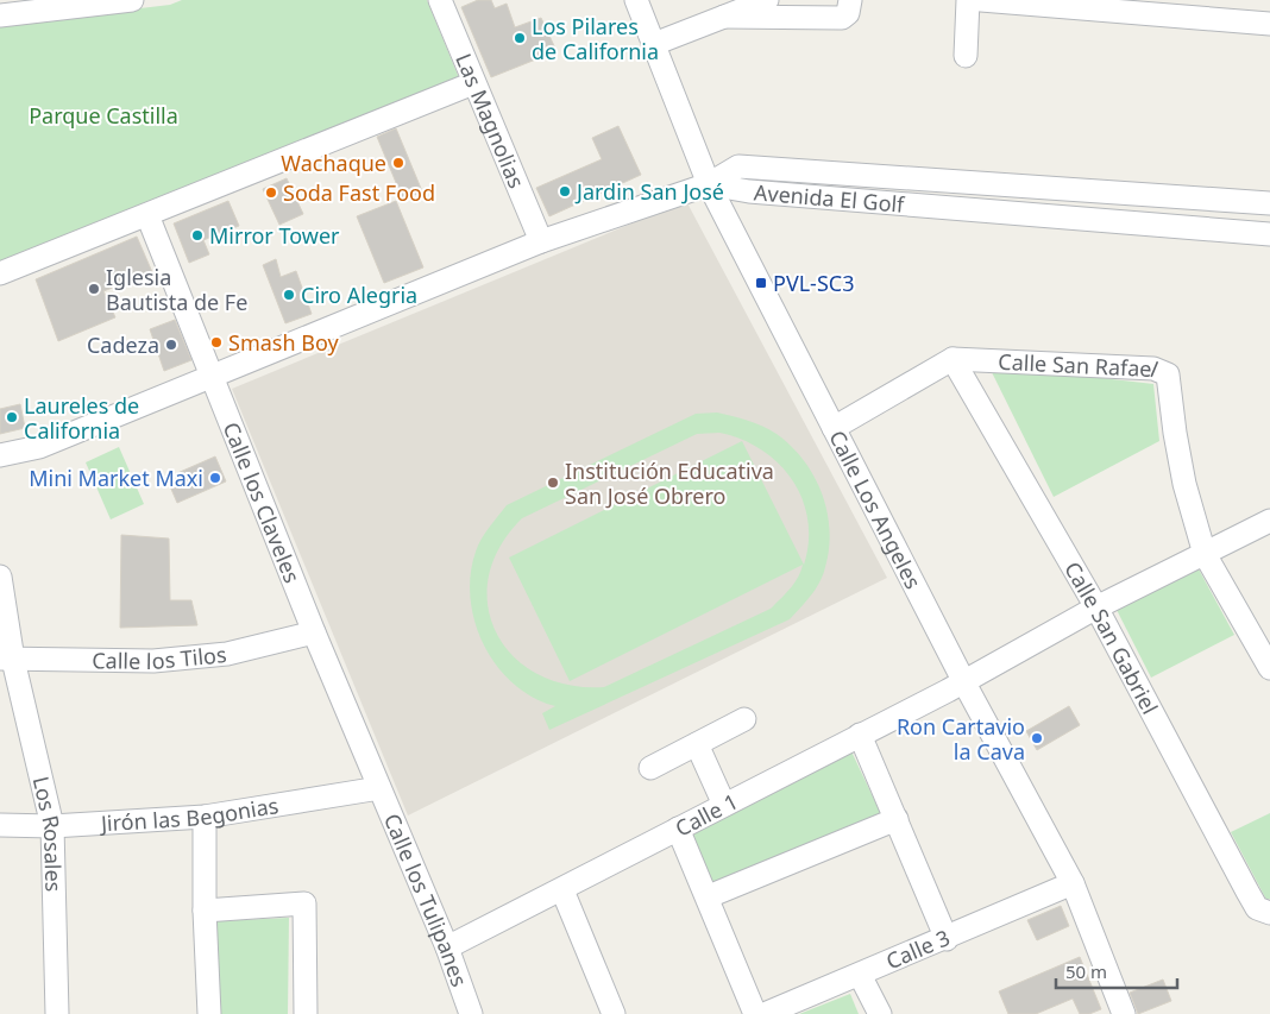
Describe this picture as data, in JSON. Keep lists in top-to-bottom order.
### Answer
{
  "streets": {
    "street": [
      "Las Magnolias",
      "Avenida El Golf",
      "Calle San Rafael",
      "Calle los Claveles",
      "Calle Los Angeles",
      "Calle San Gabriel",
      "Calle los Tilos",
      "Jirón las Begonias",
      "Calle 1",
      "Los Rosales",
      "Calle los Tulipanes",
      "Calle 3"
    ]
  },
  "crossings": [
    ["Avenida El Golf", "Calle Los Angeles"],
    ["Calle San Rafael", "Calle San Gabriel"],
    ["Calle San Rafael", "Calle 1"],
    ["Calle los Claveles", "Calle los Tilos"],
    ["Calle los Claveles", "Jirón las Begonias"],
    ["Calle los Claveles", "Calle los Tulipanes"],
    ["Calle Los Angeles", "Calle 1"],
    ["Calle Los Angeles", "Calle 3"],
    ["Calle San Gabriel", "Calle 1"],
    ["Calle los Tilos", "Los Rosales"],
    ["Jirón las Begonias", "Los Rosales"],
    ["Jirón las Begonias", "Calle los Tulipanes"],
    ["Calle 1", "Calle los Tulipanes"]
  ],
  "parks": ["Parque Castilla"],
  "places": {
    "other": [
      "Los Pilares de California",
      "Wachaque",
      "Jardin San José",
      "Soda Fast Food",
      "Mirror Tower",
      "Iglesia Bautista de Fe",
      "Ciro Alegria",
      "Smash Boy",
      "Cadeza",
      "Laureles de California",
      "Mini Market Maxi",
      "Institución Educativa San José Obrero",
      "Ron Cartavio la Cava"
    ],
    "transit": ["PVL-SC3"]
  },
  "scale_bar": "50 m"
}
